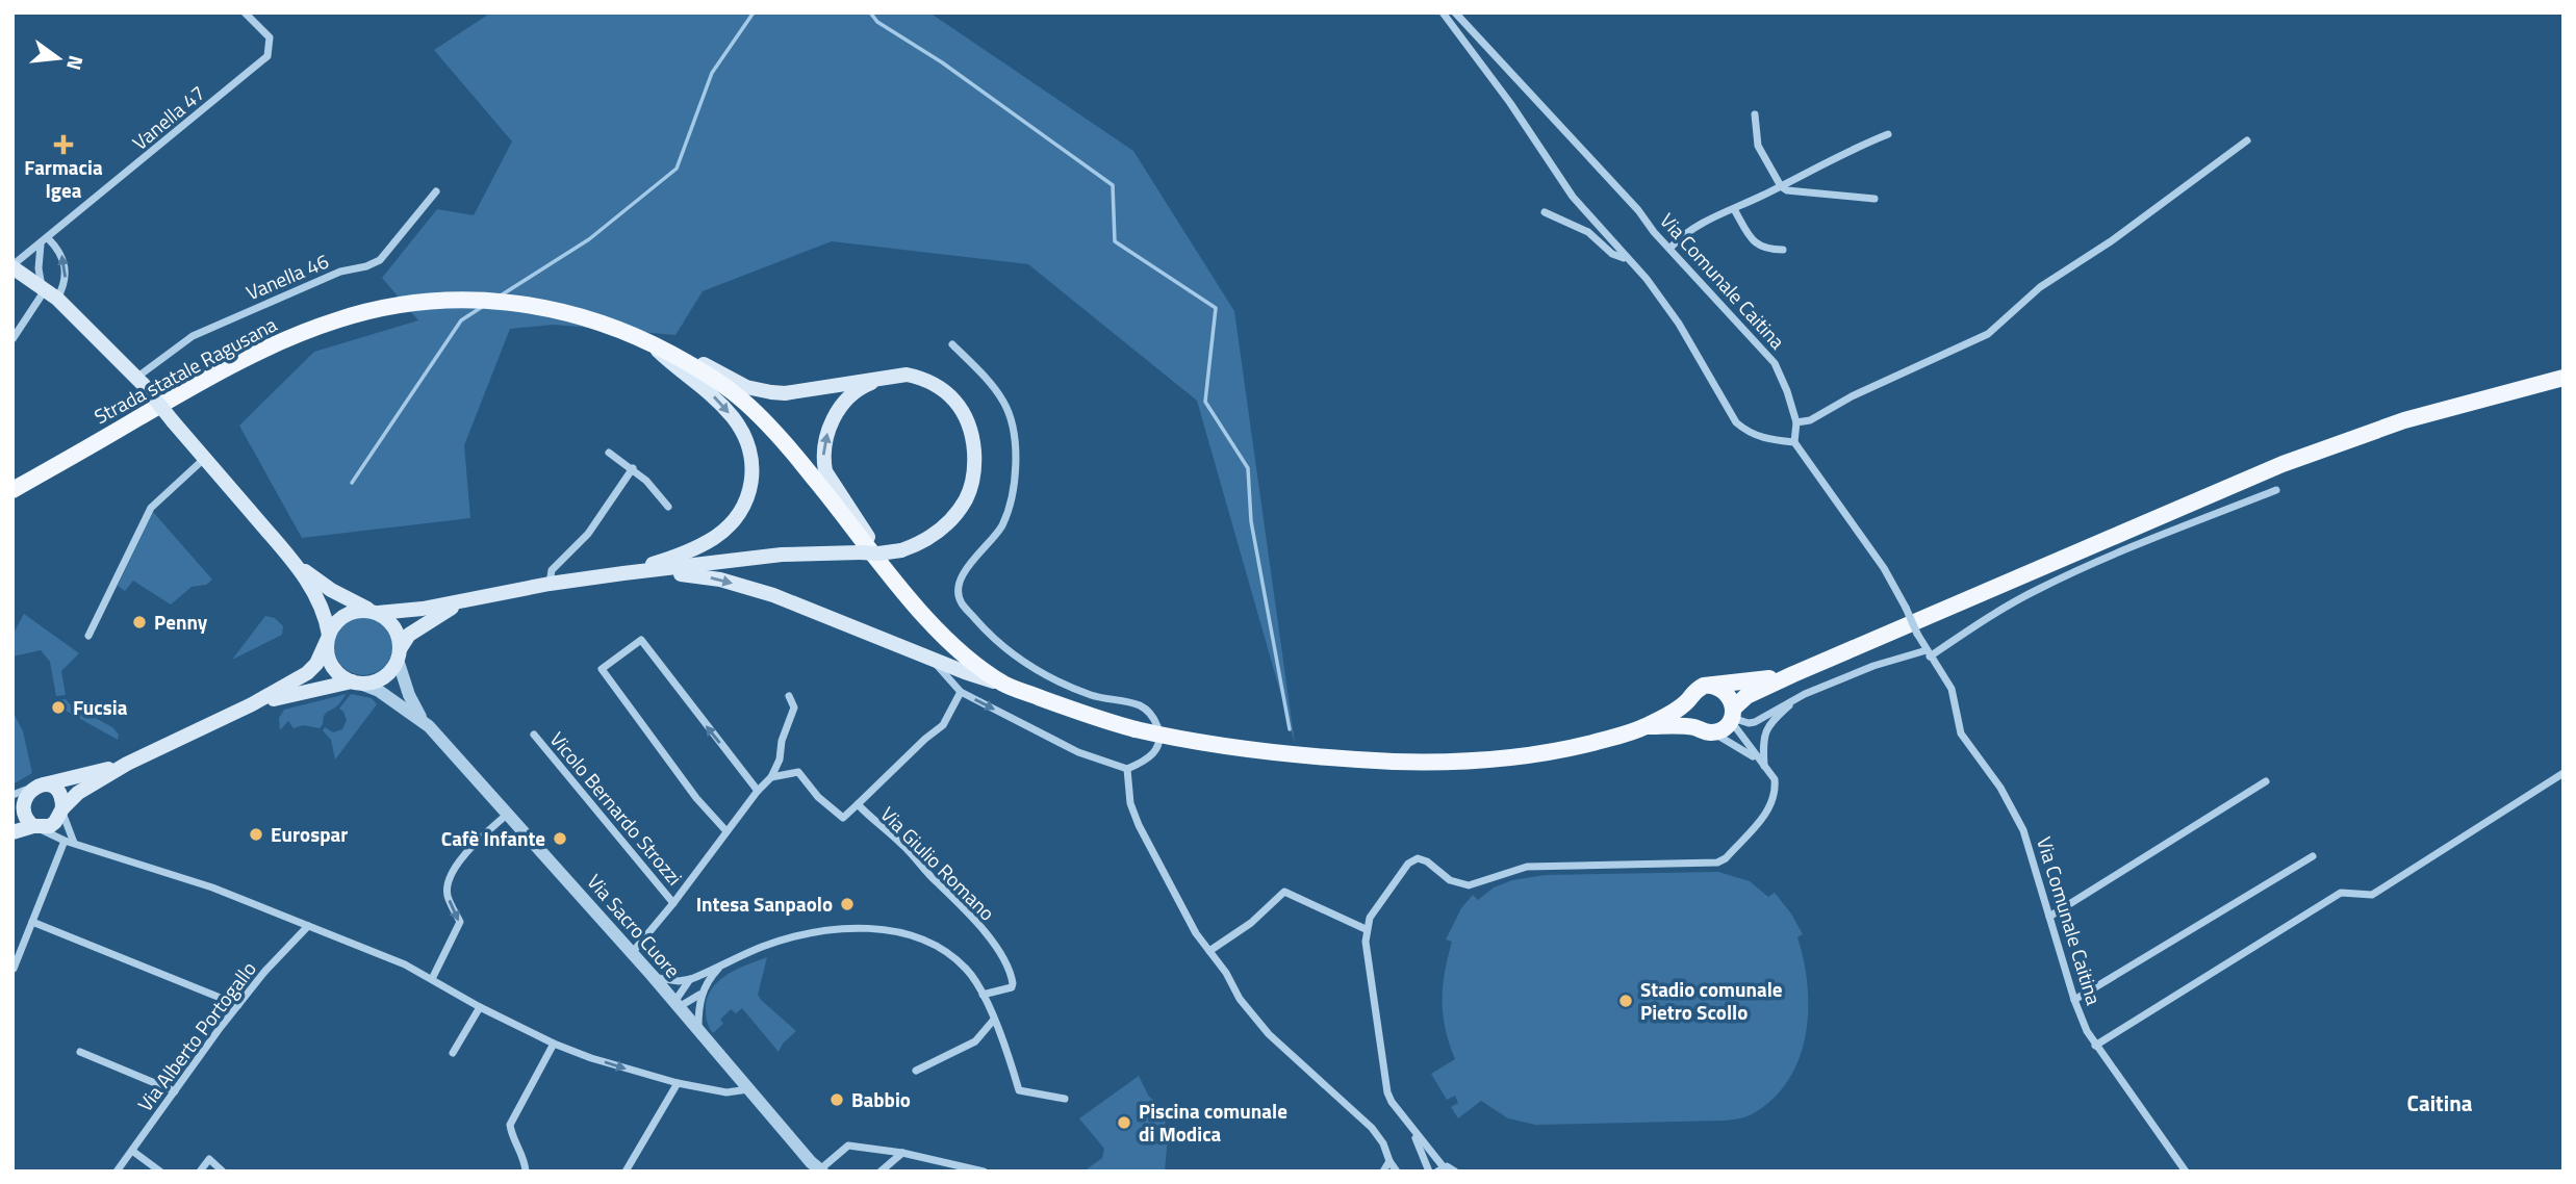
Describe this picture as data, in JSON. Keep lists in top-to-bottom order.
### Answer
{
  "streets": {
    "main road": ["Strada statale Ragusana"],
    "street": [
      "Vanella 47",
      "Vanella 46",
      "Via Comunale Caitina",
      "Vicolo Bernardo Strozzi",
      "Via Giulio Romano",
      "Via Sacro Cuore",
      "Via Alberto Portogallo"
    ]
  },
  "districts": ["Caitina"],
  "places": {
    "health": ["Farmacia Igea"],
    "other": [
      "Penny",
      "Fucsia",
      "Eurospar",
      "Cafè Infante",
      "Intesa Sanpaolo",
      "Stadio comunale Pietro Scollo",
      "Babbio",
      "Piscina comunale di Modica"
    ]
  },
  "north": "right"
}
